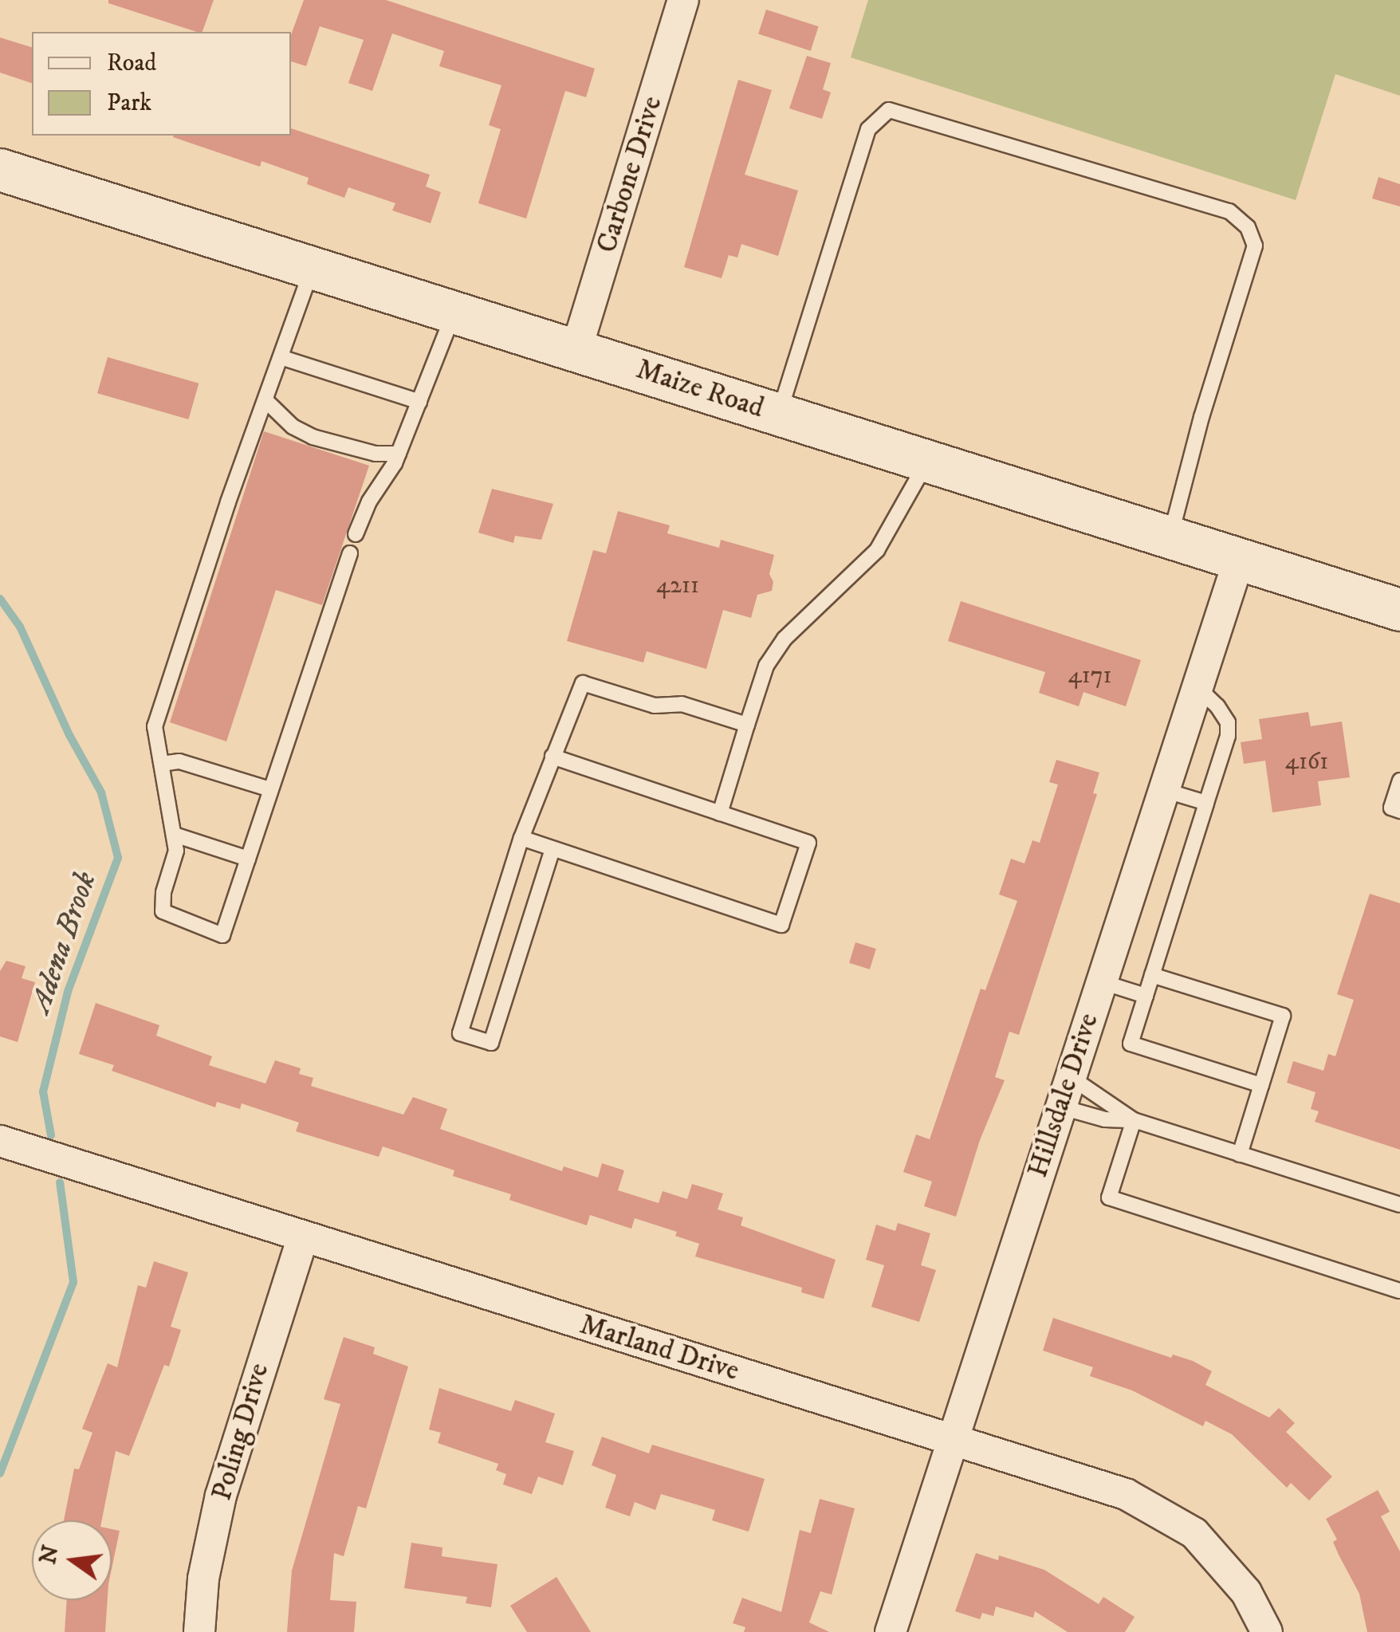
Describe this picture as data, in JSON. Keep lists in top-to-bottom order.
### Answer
{
  "streets": {
    "street": [
      "Carbone Drive",
      "Maize Road",
      "Hillsdale Drive",
      "Marland Drive",
      "Poling Drive"
    ]
  },
  "crossings": [
    ["Carbone Drive", "Maize Road"],
    ["Maize Road", "Hillsdale Drive"],
    ["Hillsdale Drive", "Marland Drive"],
    ["Marland Drive", "Poling Drive"]
  ],
  "water": ["Adena Brook"],
  "house_numbers": ["4211", "4171", "4161"],
  "legend": ["Road", "Park"],
  "north": "left"
}
